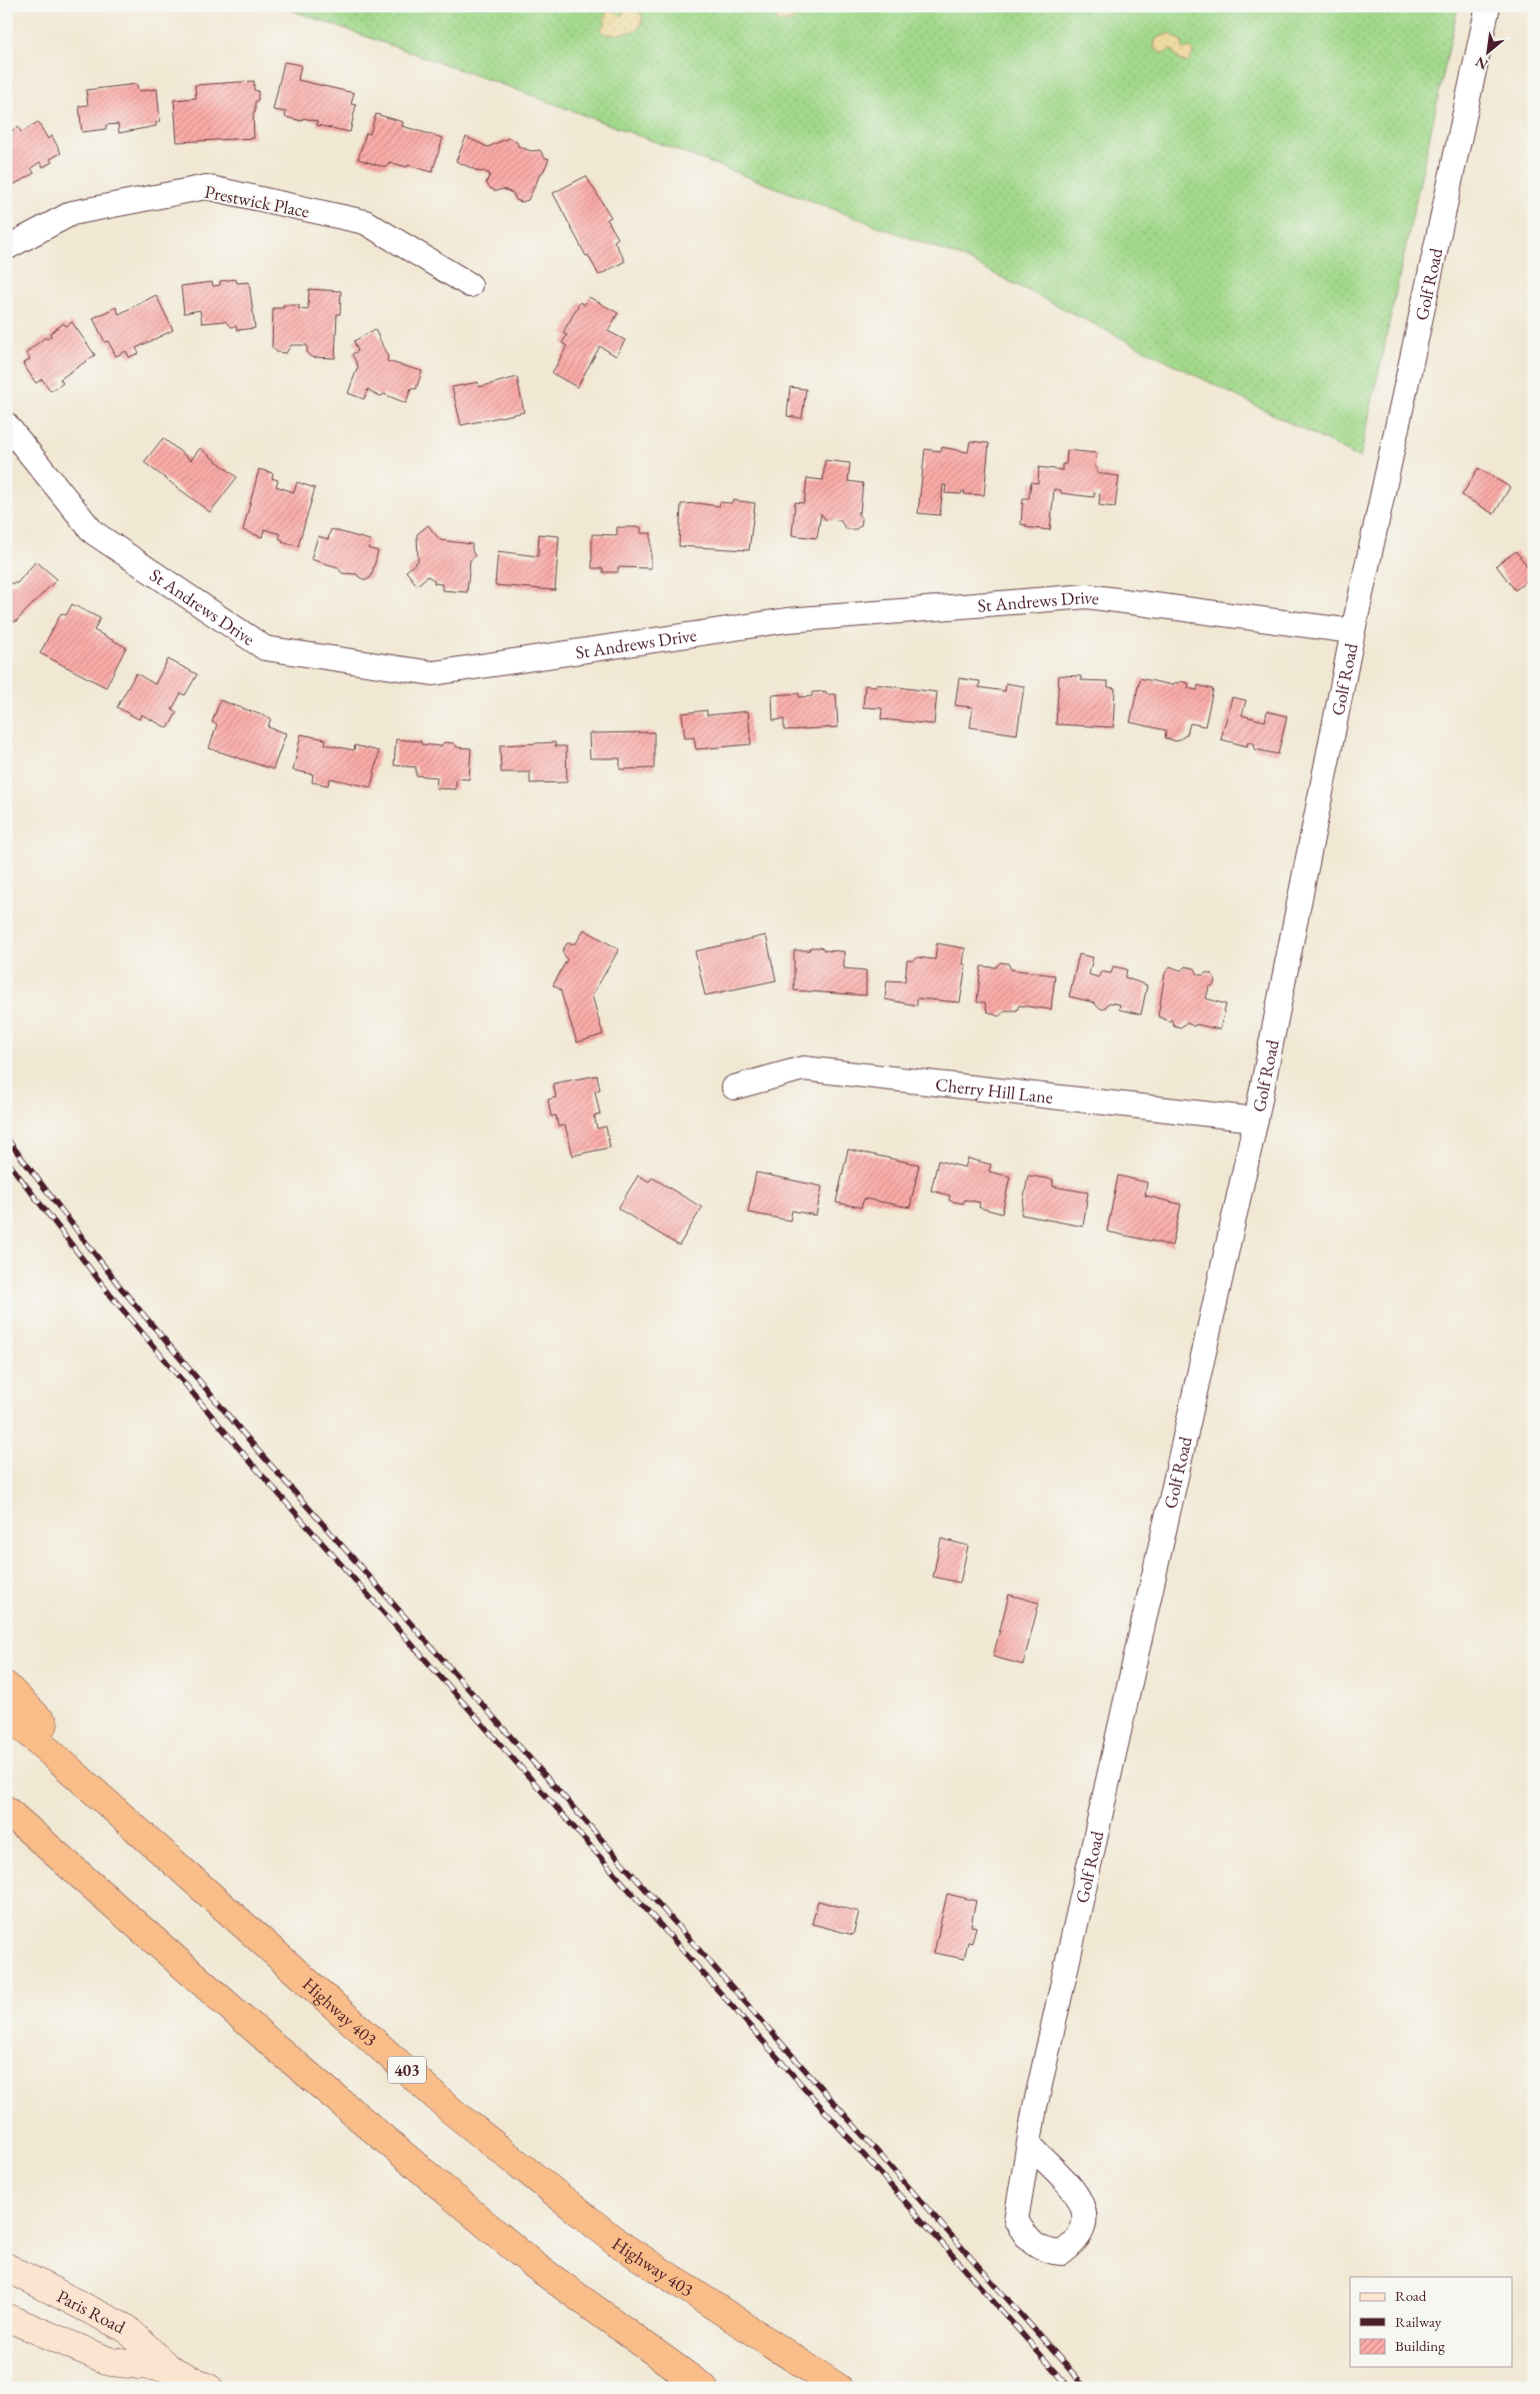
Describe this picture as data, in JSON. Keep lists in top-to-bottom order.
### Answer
{
  "streets": {
    "highway": ["Highway 403", "403"],
    "main road": ["Paris Road"],
    "street": [
      "Prestwick Place",
      "Golf Road",
      "St Andrews Drive",
      "Cherry Hill Lane"
    ]
  },
  "crossings": [
    ["Golf Road", "St Andrews Drive"],
    ["Golf Road", "Cherry Hill Lane"]
  ],
  "legend": ["Road", "Railway", "Building"],
  "north": "bottom left"
}
